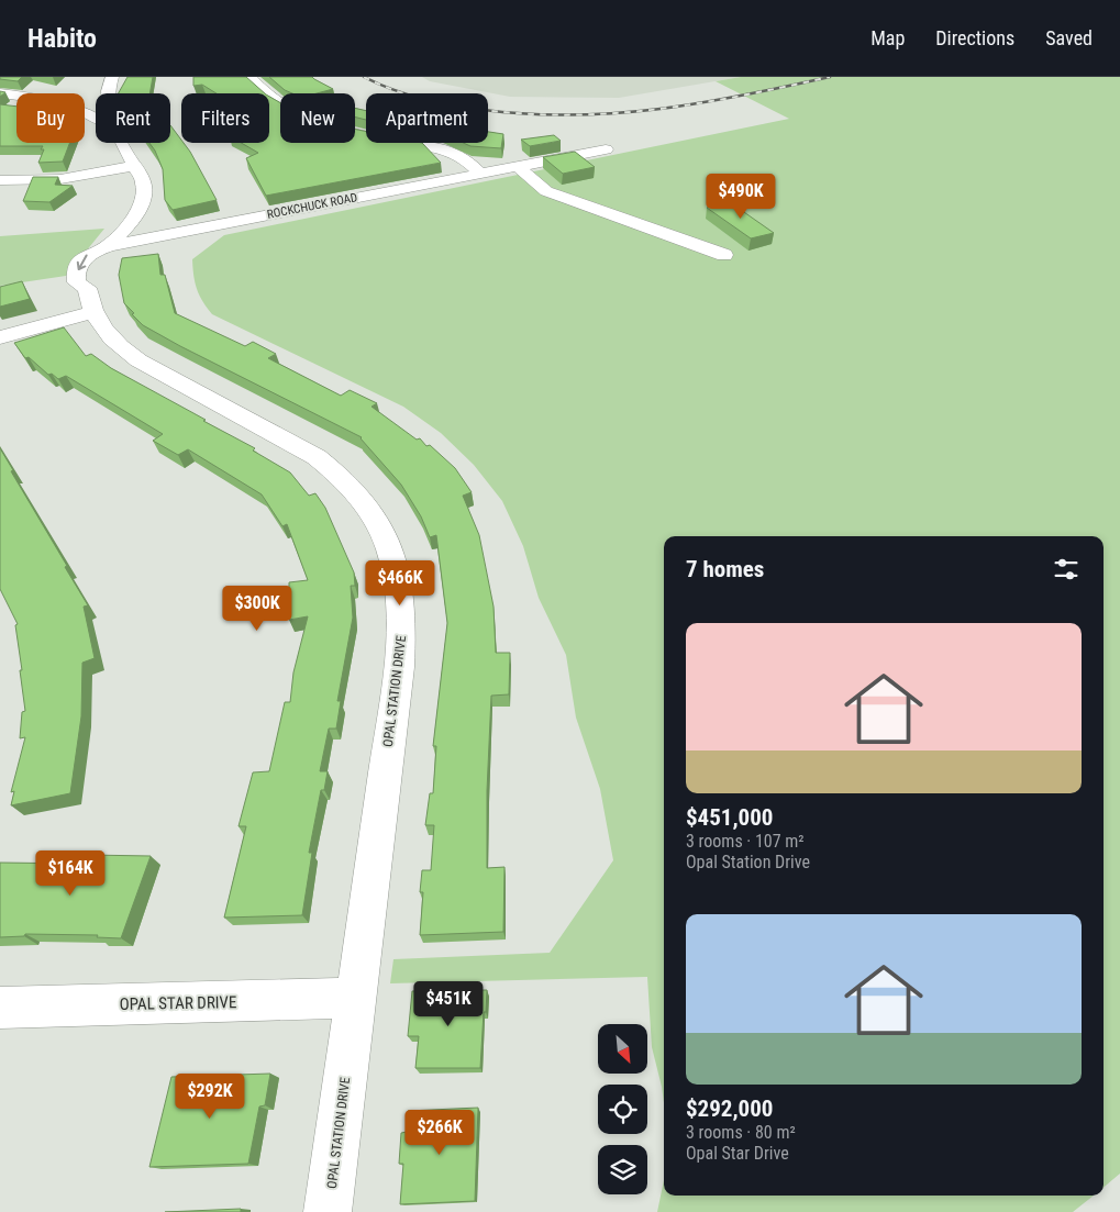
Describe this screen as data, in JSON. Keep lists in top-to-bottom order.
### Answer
{
  "streets": {
    "street": ["ROCKCHUCK ROAD", "OPAL STATION DRIVE", "OPAL STAR DRIVE"]
  },
  "crossings": [
    ["ROCKCHUCK ROAD", "OPAL STATION DRIVE"],
    ["OPAL STATION DRIVE", "OPAL STAR DRIVE"]
  ],
  "north": "bottom right",
  "page": {
    "header": "Habito",
    "nav": ["Map", "Directions", "Saved"],
    "chip": [
      "Buy",
      "Rent",
      "Filters",
      "New",
      "Apartment"
    ],
    "price": [
      "$490K",
      "$466K",
      "$300K",
      "$164K",
      "$451K",
      "$292K",
      "$266K"
    ],
    "heading": "7 homes",
    "list": [
      {
        "name": "$451,000",
        "note": "3 rooms · 107 m² · Opal Station Drive"
      },
      {
        "name": "$292,000",
        "note": "3 rooms · 80 m² · Opal Star Drive"
      }
    ]
  }
}
